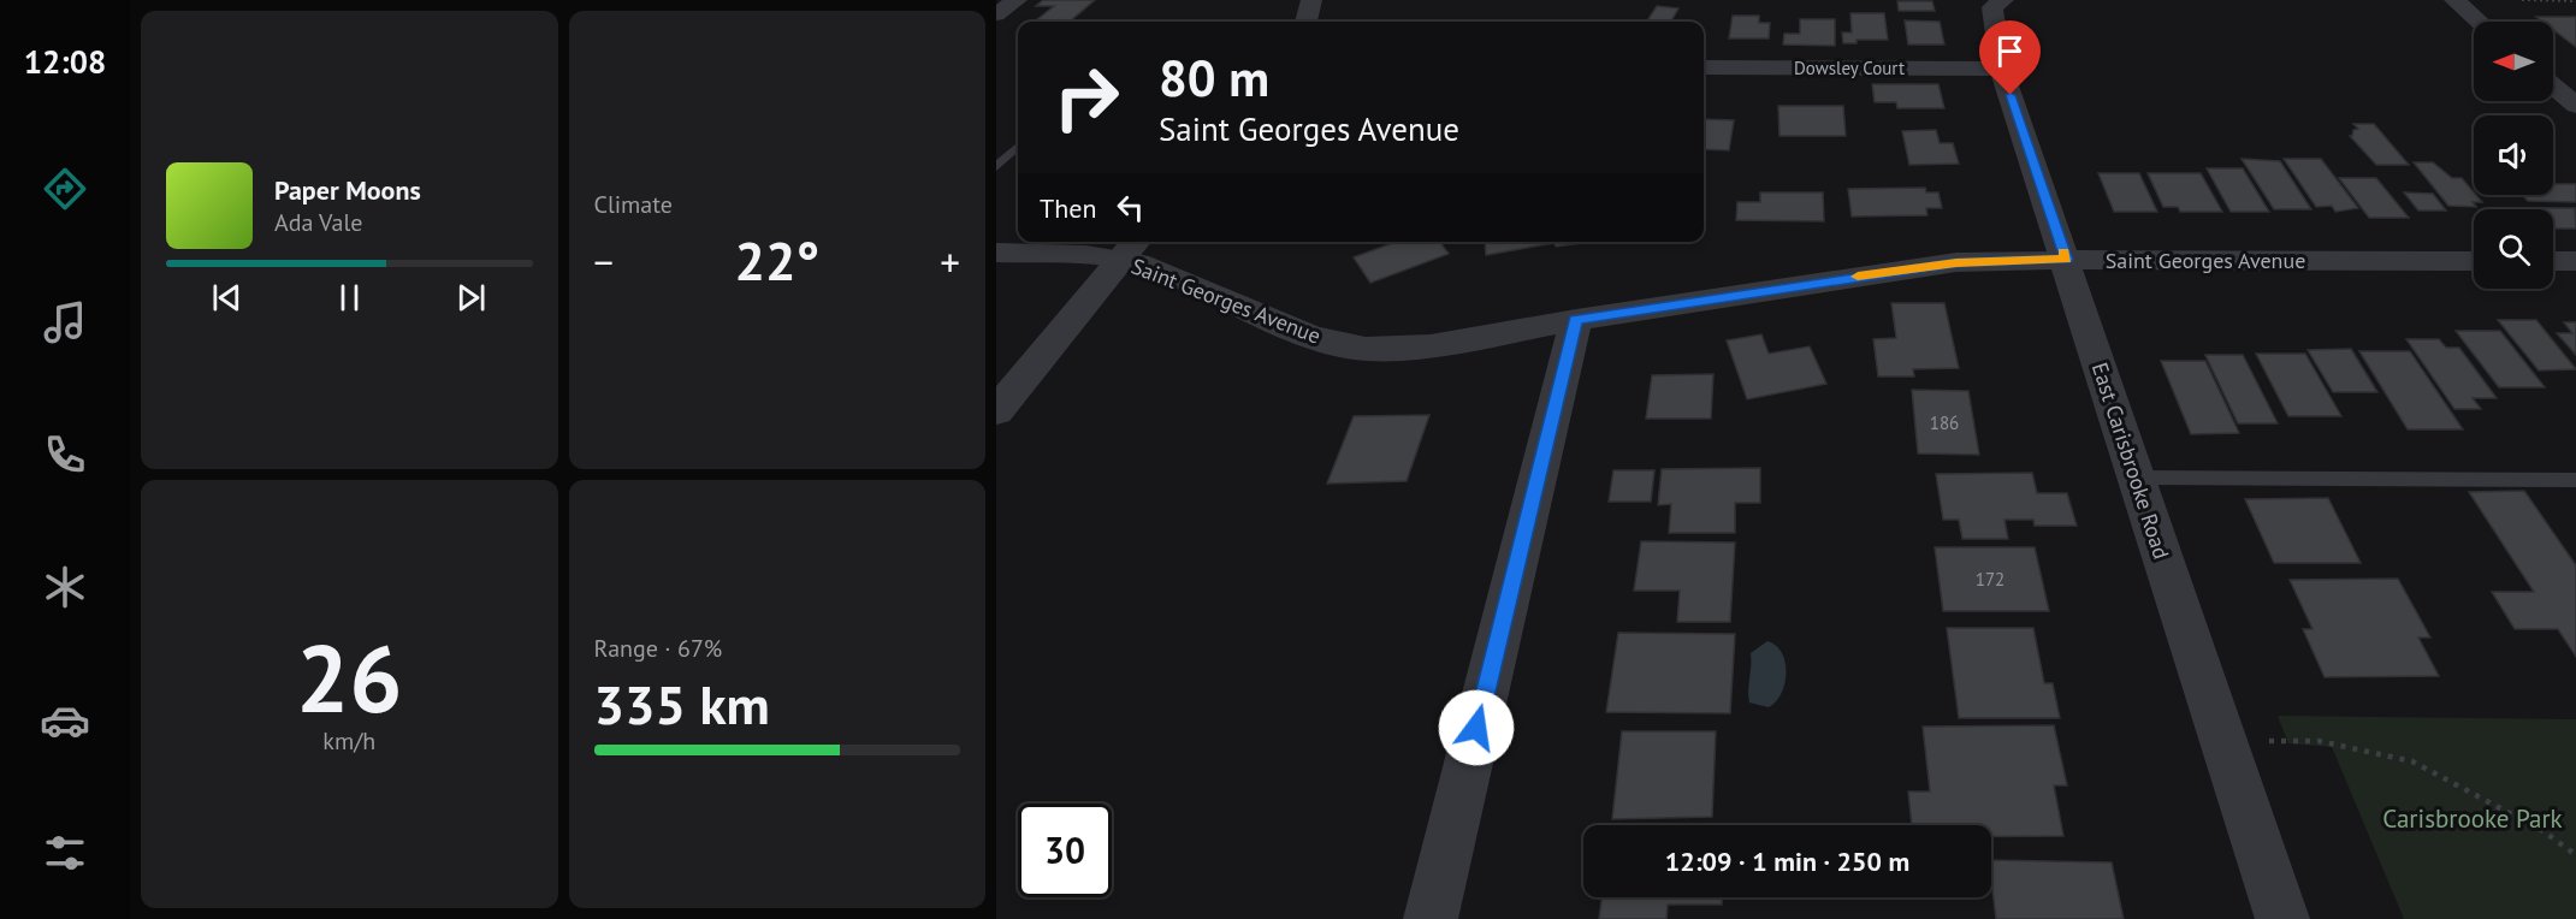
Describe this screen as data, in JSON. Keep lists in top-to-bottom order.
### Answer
{
  "streets": {
    "street": ["Dowsley Court", "Saint Georges Avenue", "East Carisbrooke Road"]
  },
  "crossings": [
    ["Dowsley Court", "East Carisbrooke Road"],
    ["Saint Georges Avenue", "East Carisbrooke Road"]
  ],
  "parks": ["Carisbrooke Park"],
  "house_numbers": ["186", "172"],
  "north": "left",
  "page": {
    "tabs": "12:08",
    "tile": [
      "Climate",
      ["26", "km/h"],
      ["Range · 67%", "335 km"]
    ],
    "turn": ["80 m", "Saint Georges Avenue"],
    "song": ["Paper Moons", "Ada Vale"],
    "then": "Then",
    "heat": ["−", "22°", "+"],
    "limit": "30",
    "trip": "12:09 · 1 min · 250 m"
  }
}
